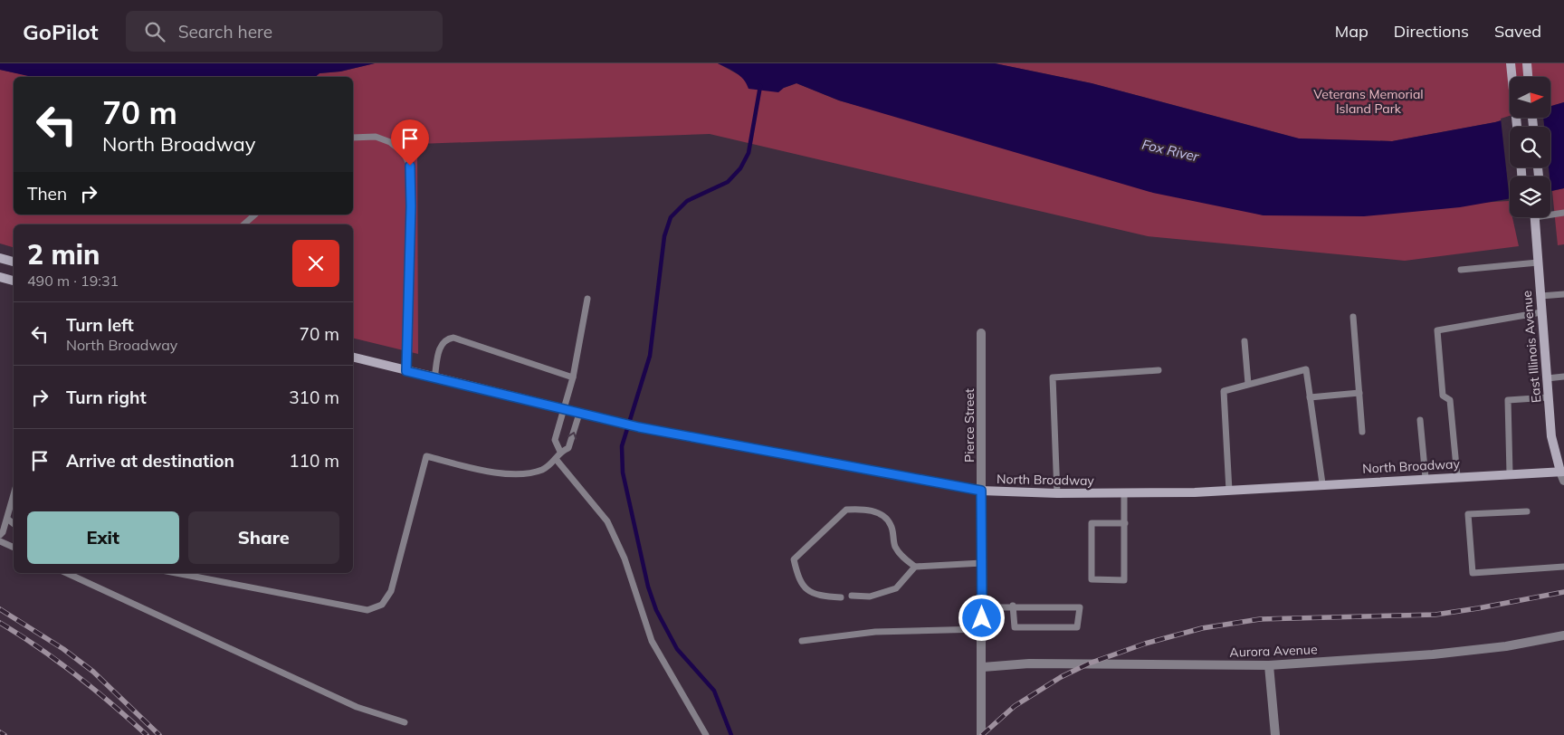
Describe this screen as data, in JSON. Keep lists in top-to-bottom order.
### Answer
{
  "streets": {
    "main road": ["East Illinois Avenue", "North Broadway"],
    "street": ["Pierce Street", "Aurora Avenue"]
  },
  "crossings": [
    ["East Illinois Avenue", "North Broadway"],
    ["Pierce Street", "North Broadway"],
    ["Pierce Street", "Aurora Avenue"]
  ],
  "water": ["Fox River"],
  "parks": ["Veterans Memorial Island Park"],
  "north": "right",
  "page": {
    "header": "GoPilot",
    "search": "Search here",
    "nav": ["Map", "Directions", "Saved"],
    "turn": ["70 m", "North Broadway"],
    "then": "Then",
    "heading": ["2 min", "490 m · 19:31"],
    "list": [
      {
        "name": "Turn left",
        "note": "North Broadway",
        "value": "70 m"
      },
      {
        "name": "Turn right",
        "value": "310 m"
      },
      {
        "name": "Arrive at destination",
        "value": "110 m"
      }
    ],
    "buttons": ["Exit", "Share"]
  }
}
